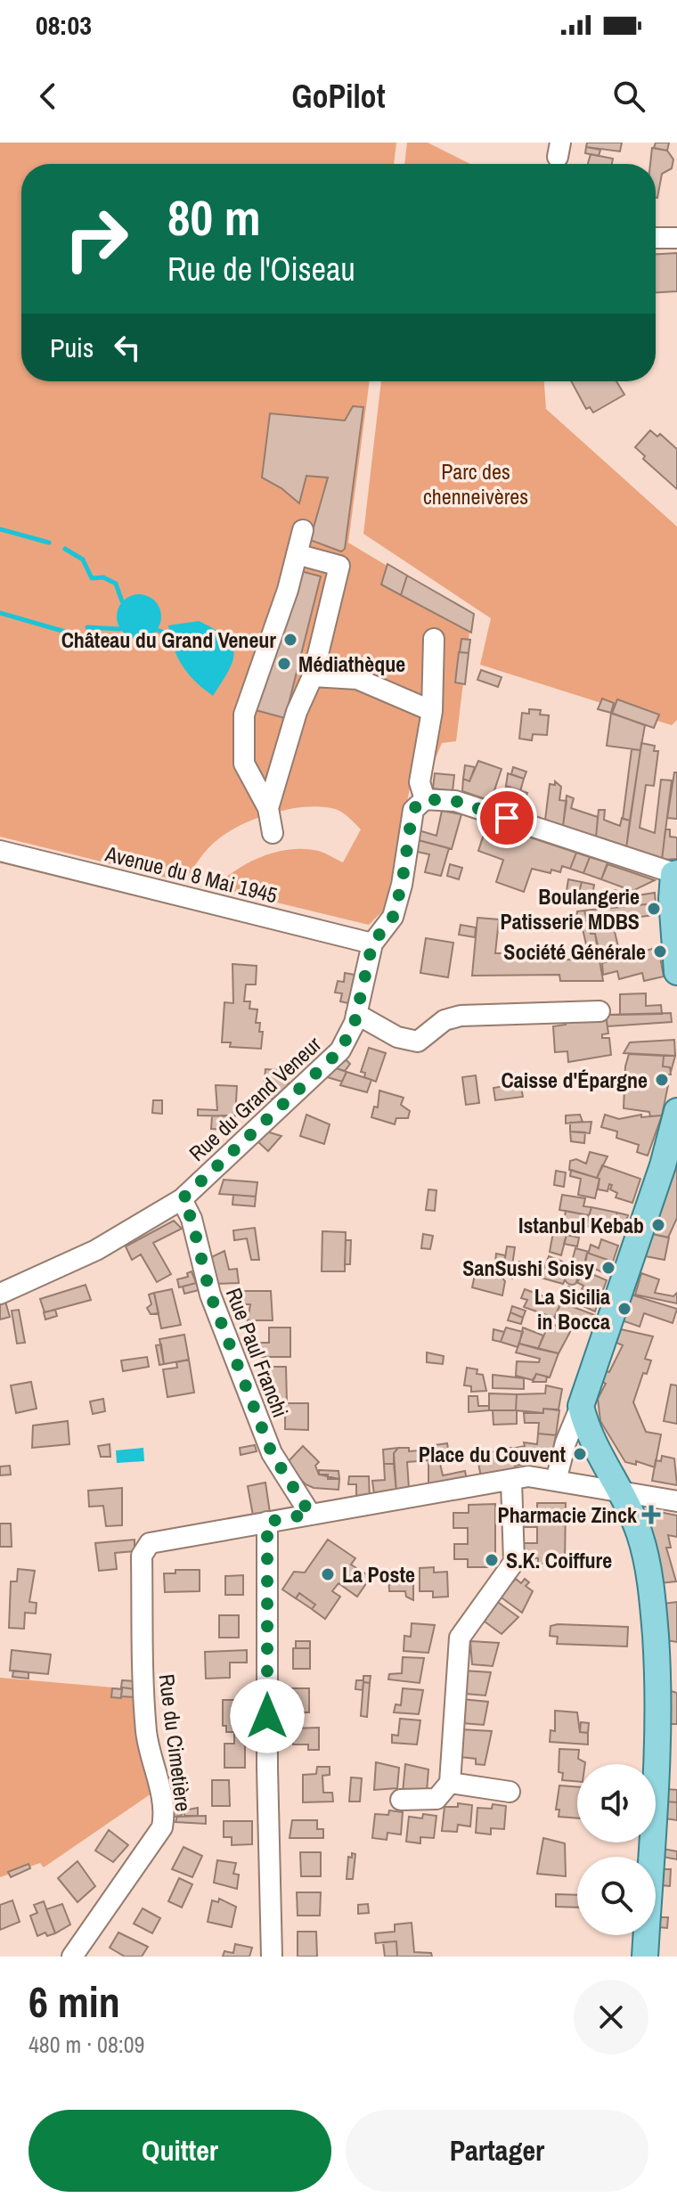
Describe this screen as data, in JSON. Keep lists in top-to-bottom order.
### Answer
{
  "streets": {
    "street": [
      "Avenue du 8 Mai 1945",
      "Rue du Grand Veneur",
      "Rue Paul Franchi",
      "Rue du Cimetière"
    ]
  },
  "crossings": [
    ["Avenue du 8 Mai 1945", "Rue du Grand Veneur"],
    ["Rue du Grand Veneur", "Rue Paul Franchi"],
    ["Rue Paul Franchi", "Rue du Cimetière"]
  ],
  "parks": ["Parc des chenneivères"],
  "places": {
    "other": [
      "Château du Grand Veneur",
      "Médiathèque",
      "Boulangerie Patisserie MDBS",
      "Société Générale",
      "Caisse d'Épargne",
      "Istanbul Kebab",
      "SanSushi Soisy",
      "La Sicilia in Bocca",
      "Place du Couvent",
      "S.K. Coiffure",
      "La Poste"
    ],
    "health": ["Pharmacie Zinck"]
  },
  "page": {
    "status": "08:03",
    "header": "GoPilot",
    "turn": ["80 m", "Rue de l'Oiseau"],
    "then": "Puis",
    "heading": ["6 min", "480 m · 08:09"],
    "buttons": ["Quitter", "Partager"]
  }
}
